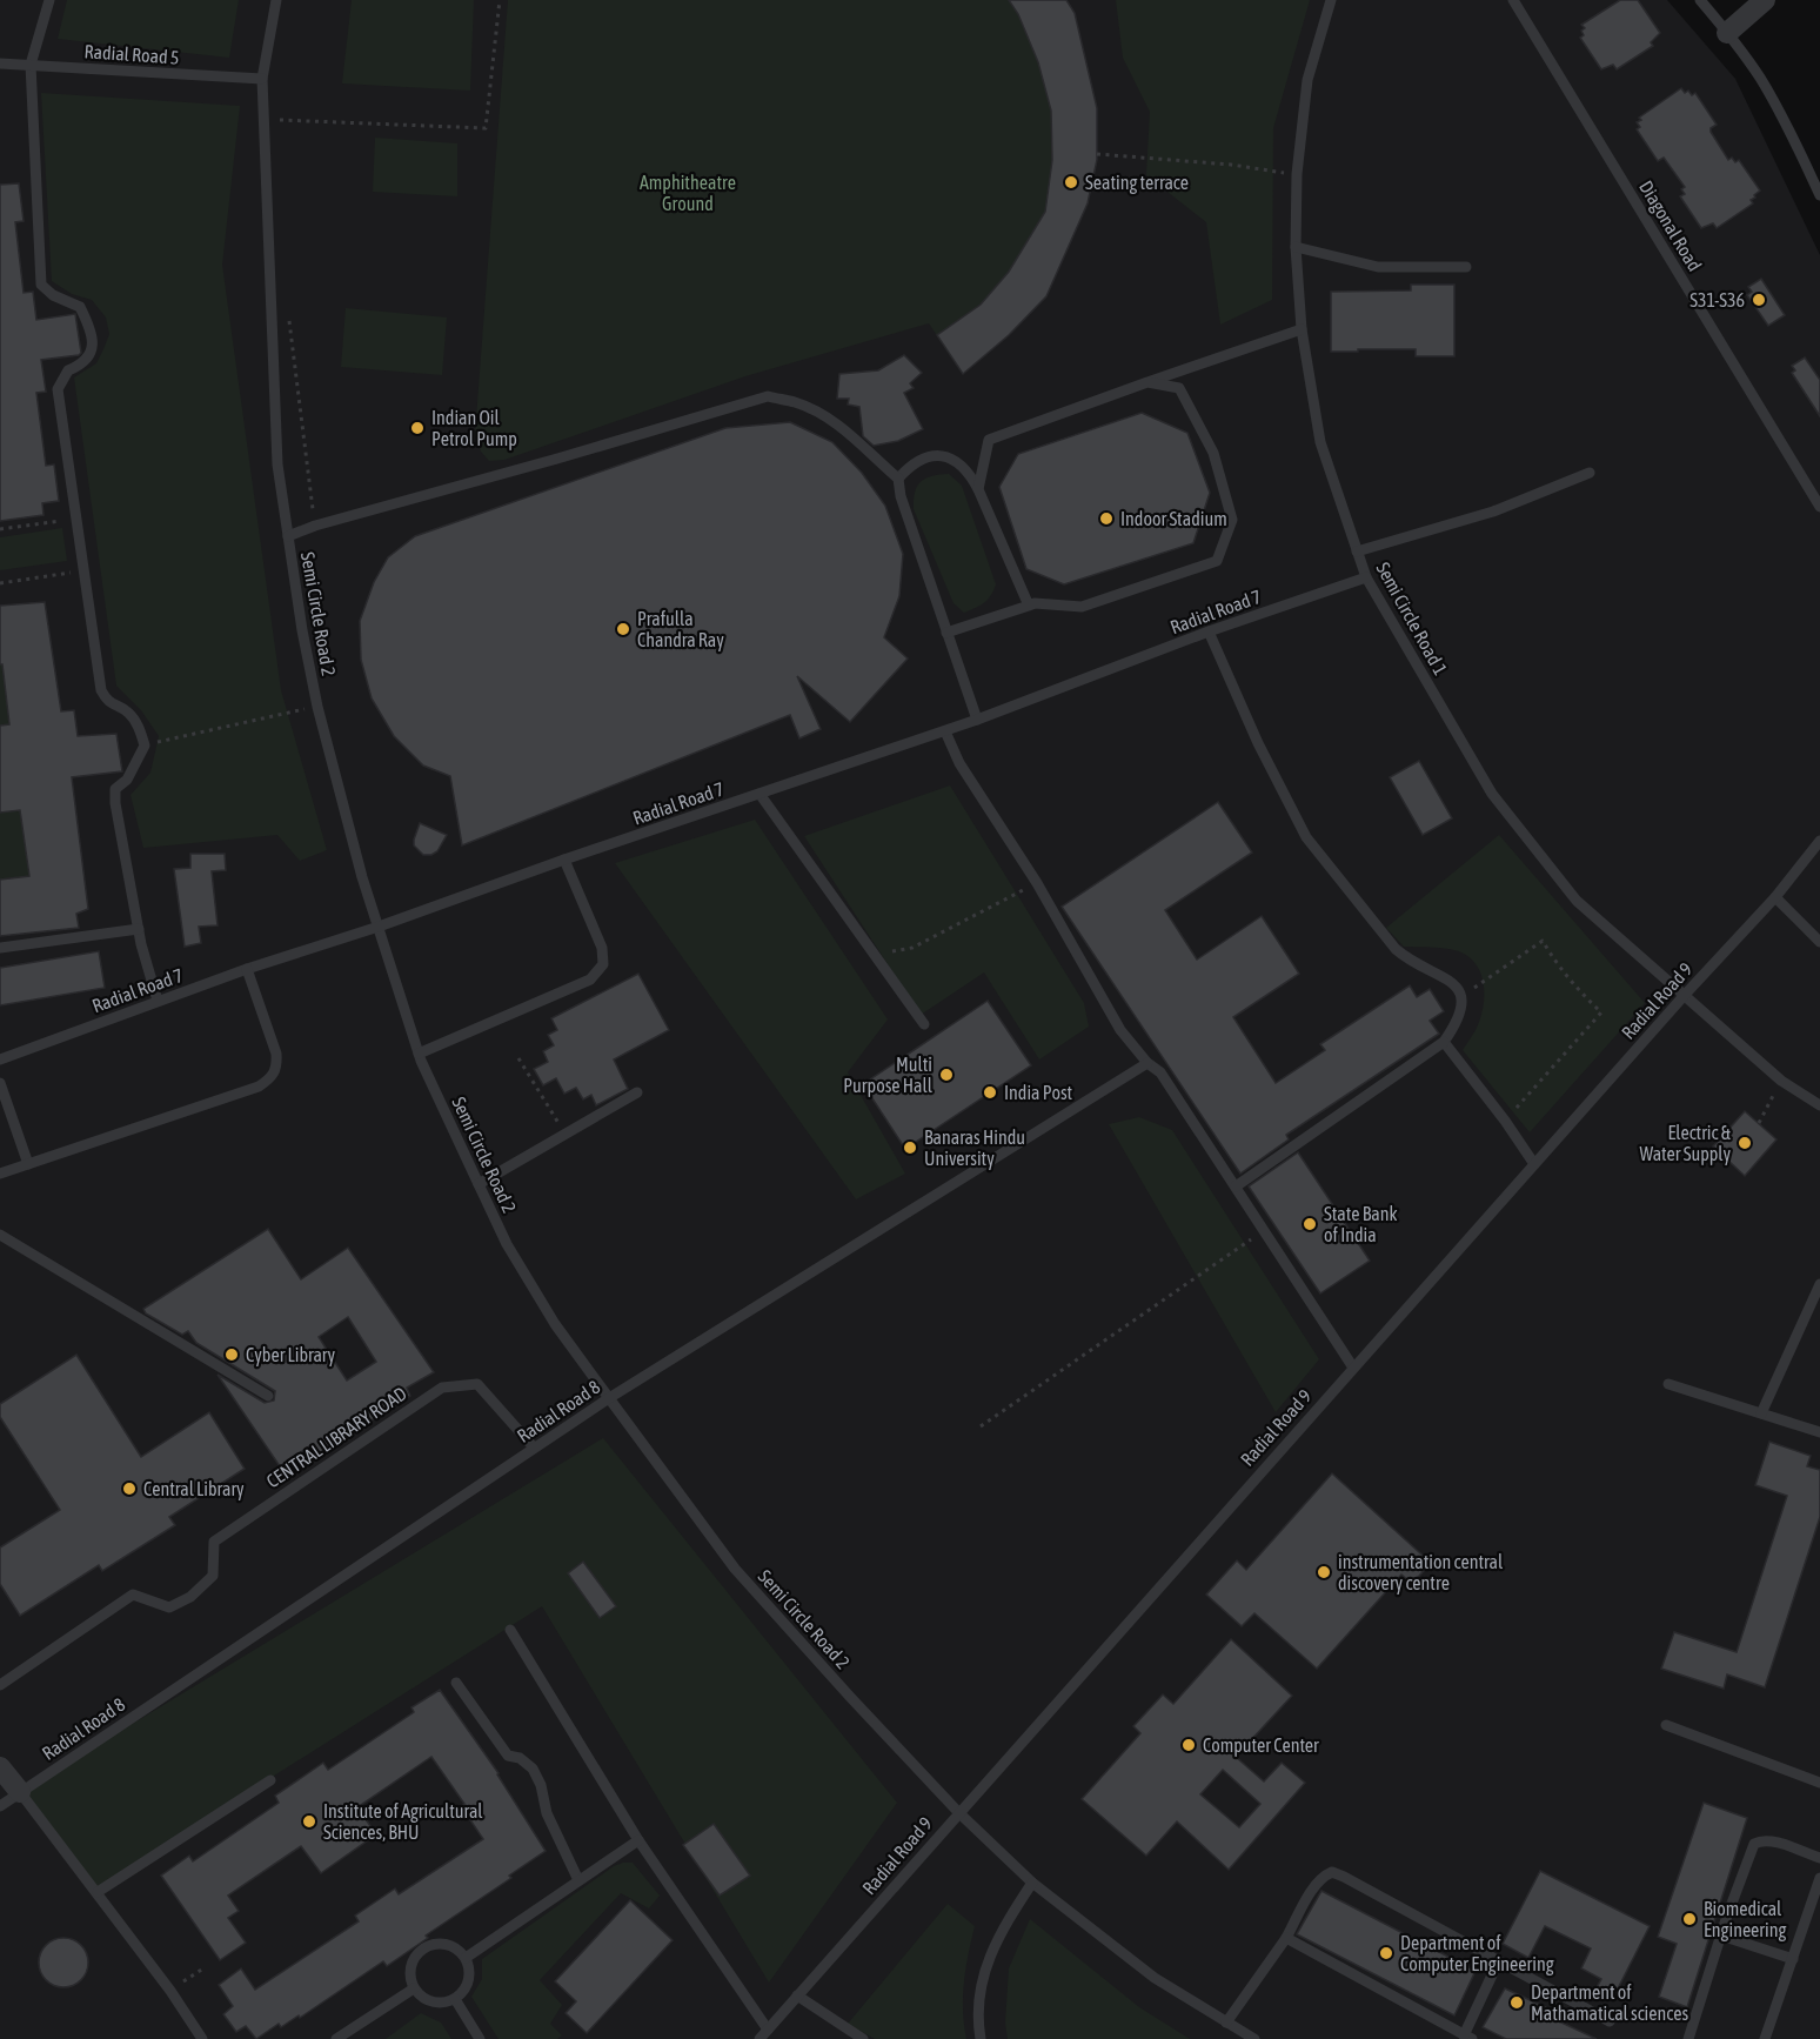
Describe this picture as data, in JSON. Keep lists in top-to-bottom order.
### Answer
{
  "streets": {
    "lane": [
      "Radial Road 5",
      "Diagonal Road",
      "Radial Road 7",
      "Semi Circle Road 2",
      "Semi Circle Road 1",
      "Radial Road 9",
      "Radial Road 8",
      "CENTRAL LIBRARY ROAD"
    ]
  },
  "crossings": [
    ["Radial Road 5", "Semi Circle Road 2"],
    ["Radial Road 7", "Semi Circle Road 2"],
    ["Radial Road 7", "Semi Circle Road 1"],
    ["Semi Circle Road 2", "Radial Road 9"],
    ["Semi Circle Road 2", "Radial Road 8"],
    ["Semi Circle Road 1", "Radial Road 9"],
    ["Radial Road 8", "CENTRAL LIBRARY ROAD"]
  ],
  "parks": ["Amphitheatre Ground"],
  "places": [
    "Seating terrace",
    "S31-S36",
    "Indian Oil Petrol Pump",
    "Indoor Stadium",
    "Prafulla Chandra Ray",
    "Multi Purpose Hall",
    "India Post",
    "Electric & Water Supply",
    "Banaras Hindu University",
    "State Bank of India",
    "Cyber Library",
    "Central Library",
    "instrumentation central discovery centre",
    "Computer Center",
    "Institute of Agricultural Sciences, BHU",
    "Biomedical Engineering",
    "Department of Computer Engineering",
    "Department of Mathamatical sciences"
  ]
}
